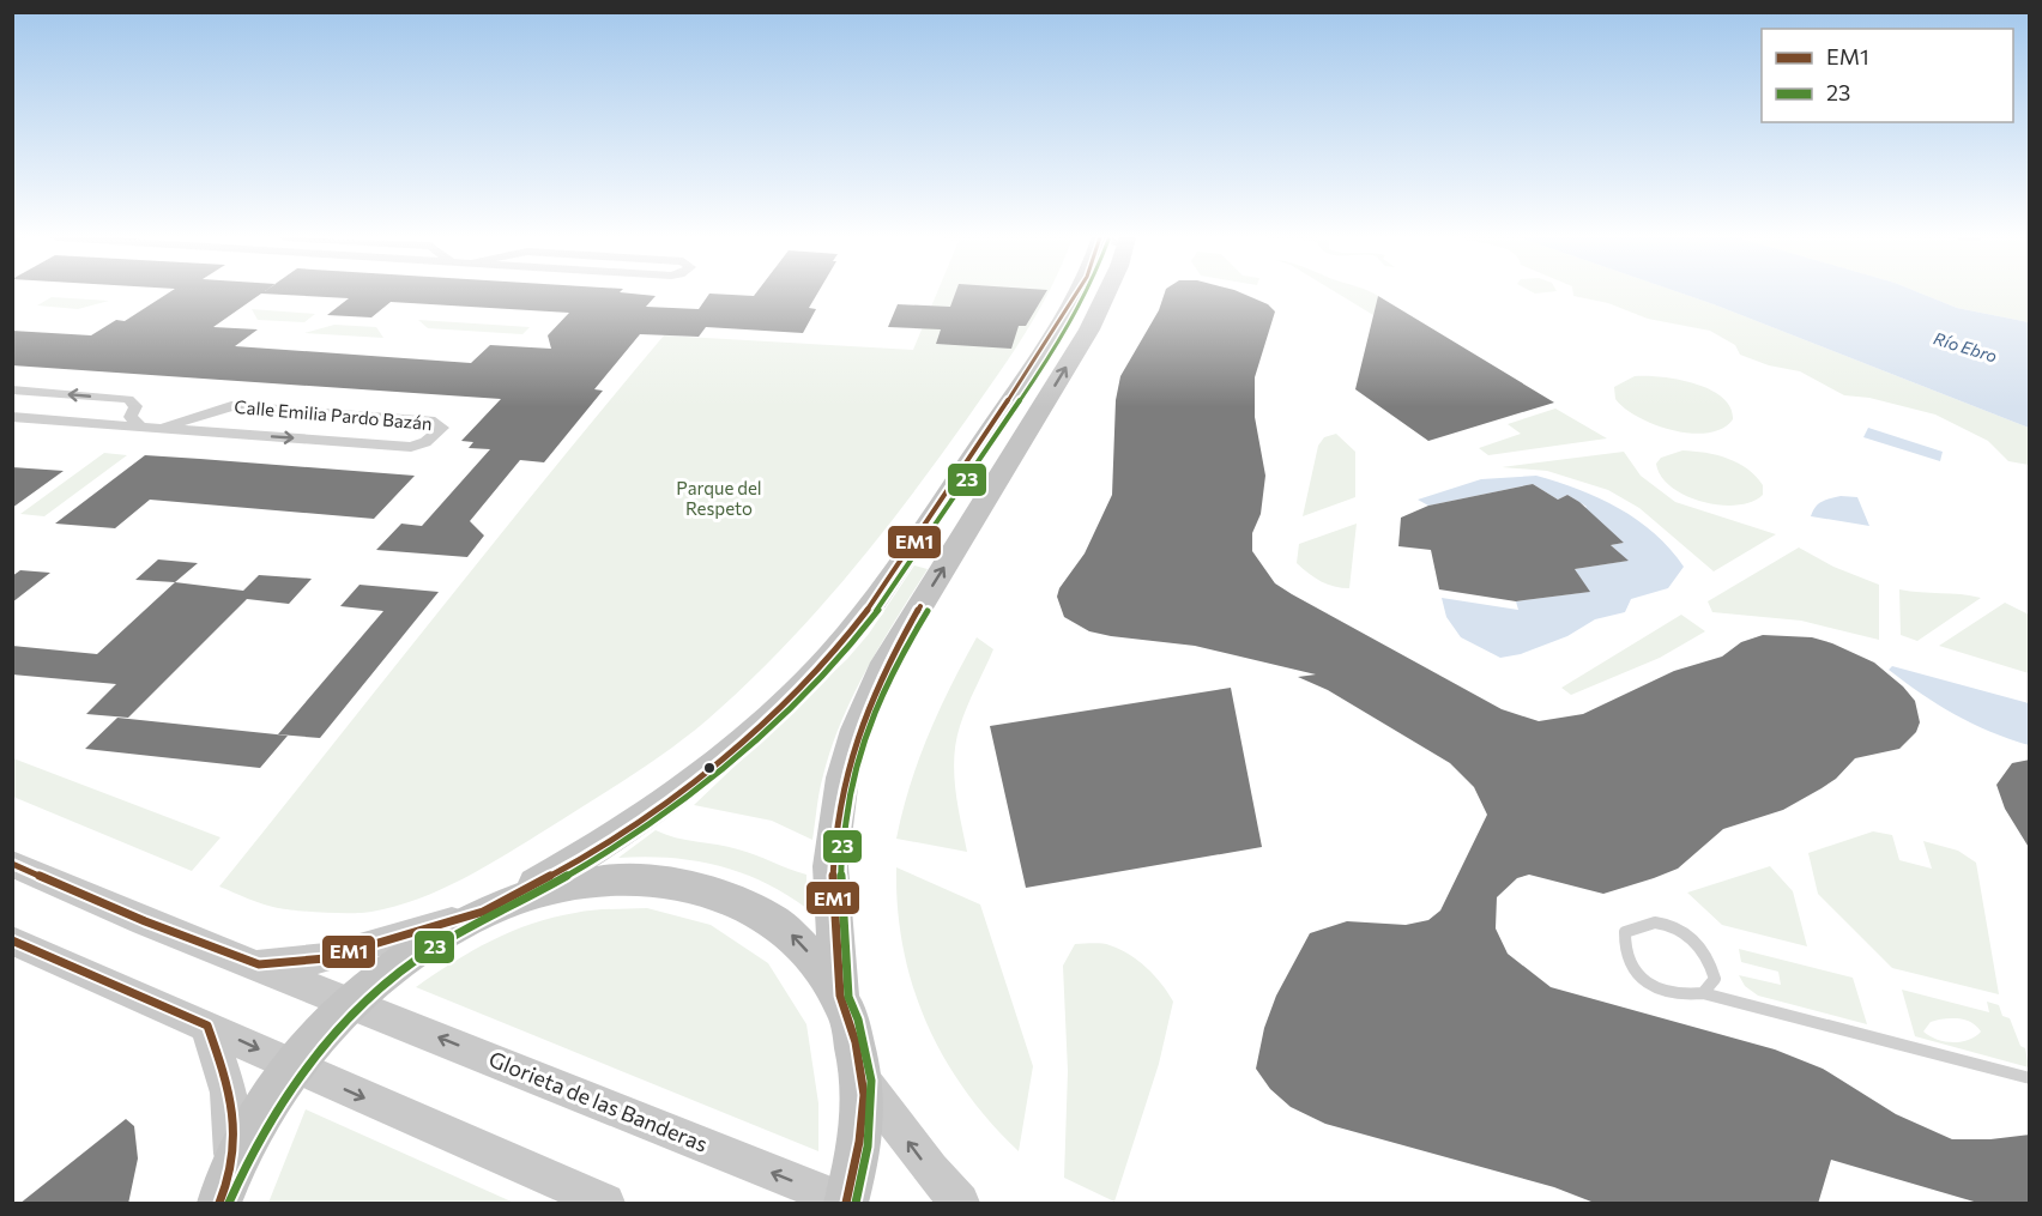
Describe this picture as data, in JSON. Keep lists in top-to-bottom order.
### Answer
{
  "streets": {
    "main road": ["Glorieta de las Banderas"],
    "street": ["Calle Emilia Pardo Bazán"]
  },
  "water": ["Río Ebro"],
  "parks": ["Parque del Respeto"],
  "lines": ["transit line EM1", "transit line 23"],
  "legend": ["EM1", "23"]
}
